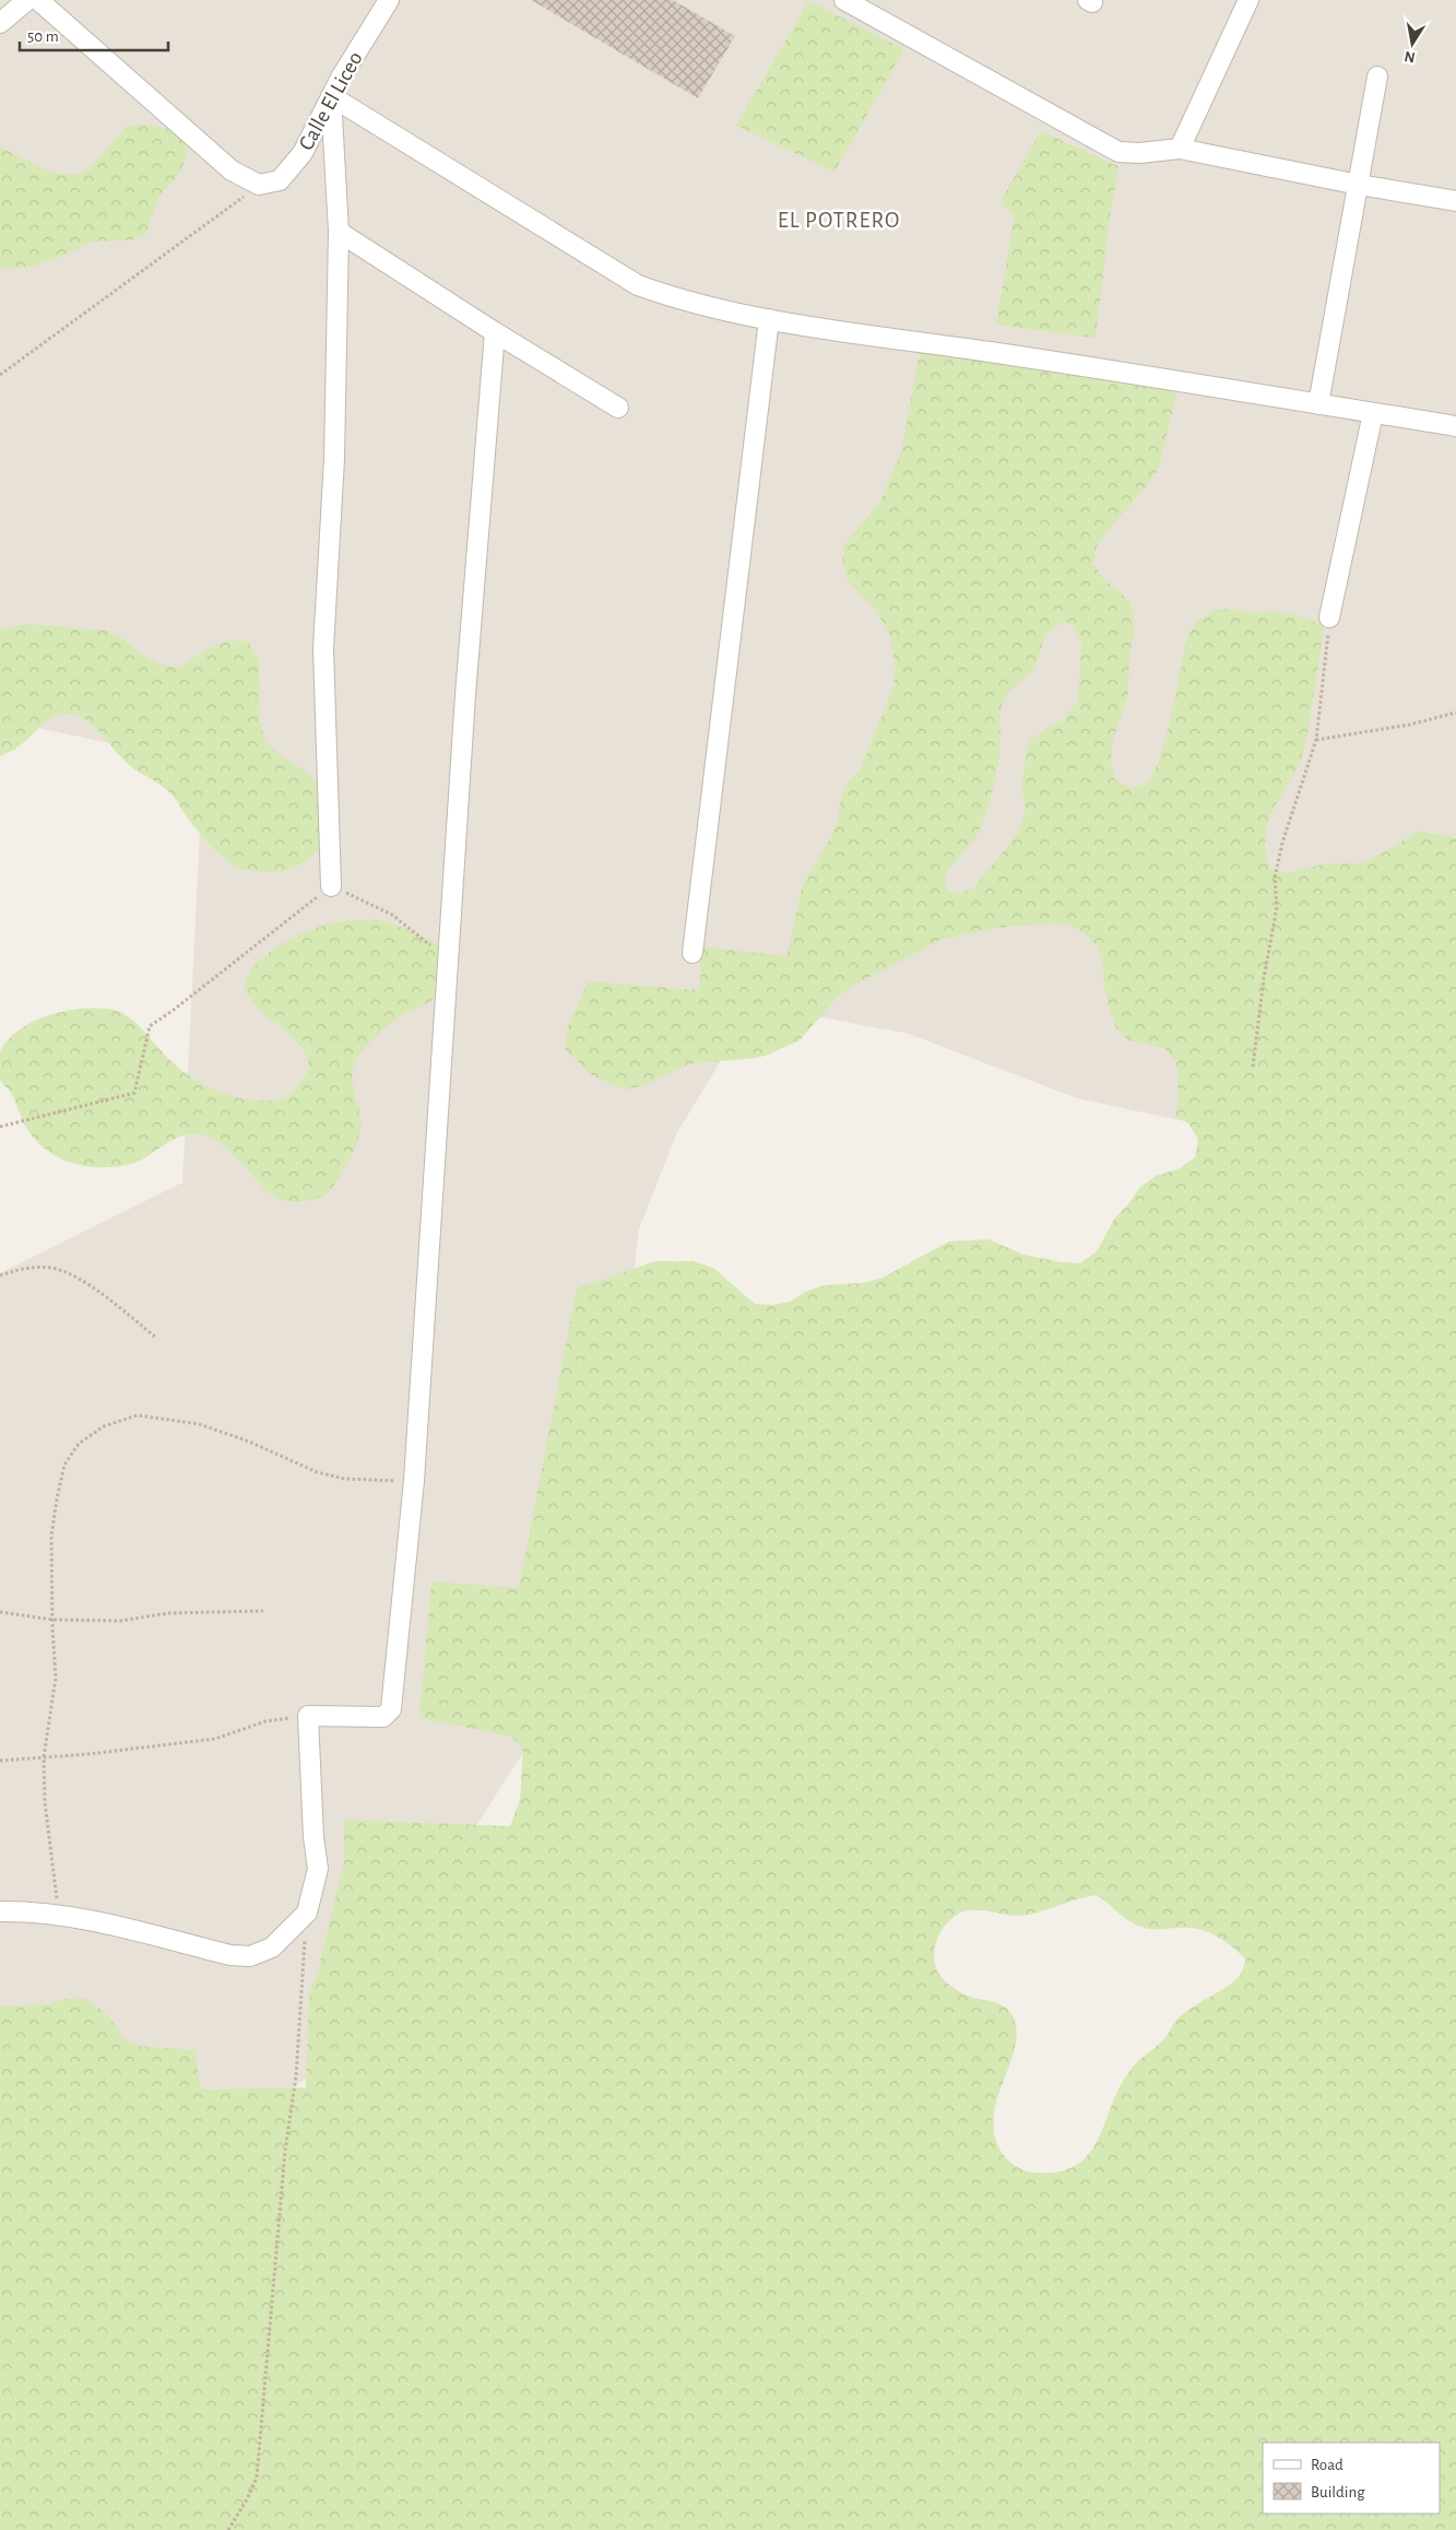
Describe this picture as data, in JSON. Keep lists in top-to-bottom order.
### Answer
{
  "streets": {
    "street": ["Calle El Liceo"]
  },
  "districts": ["EL POTRERO"],
  "legend": ["Road", "Building"],
  "scale_bar": "50 m",
  "north": "bottom"
}
